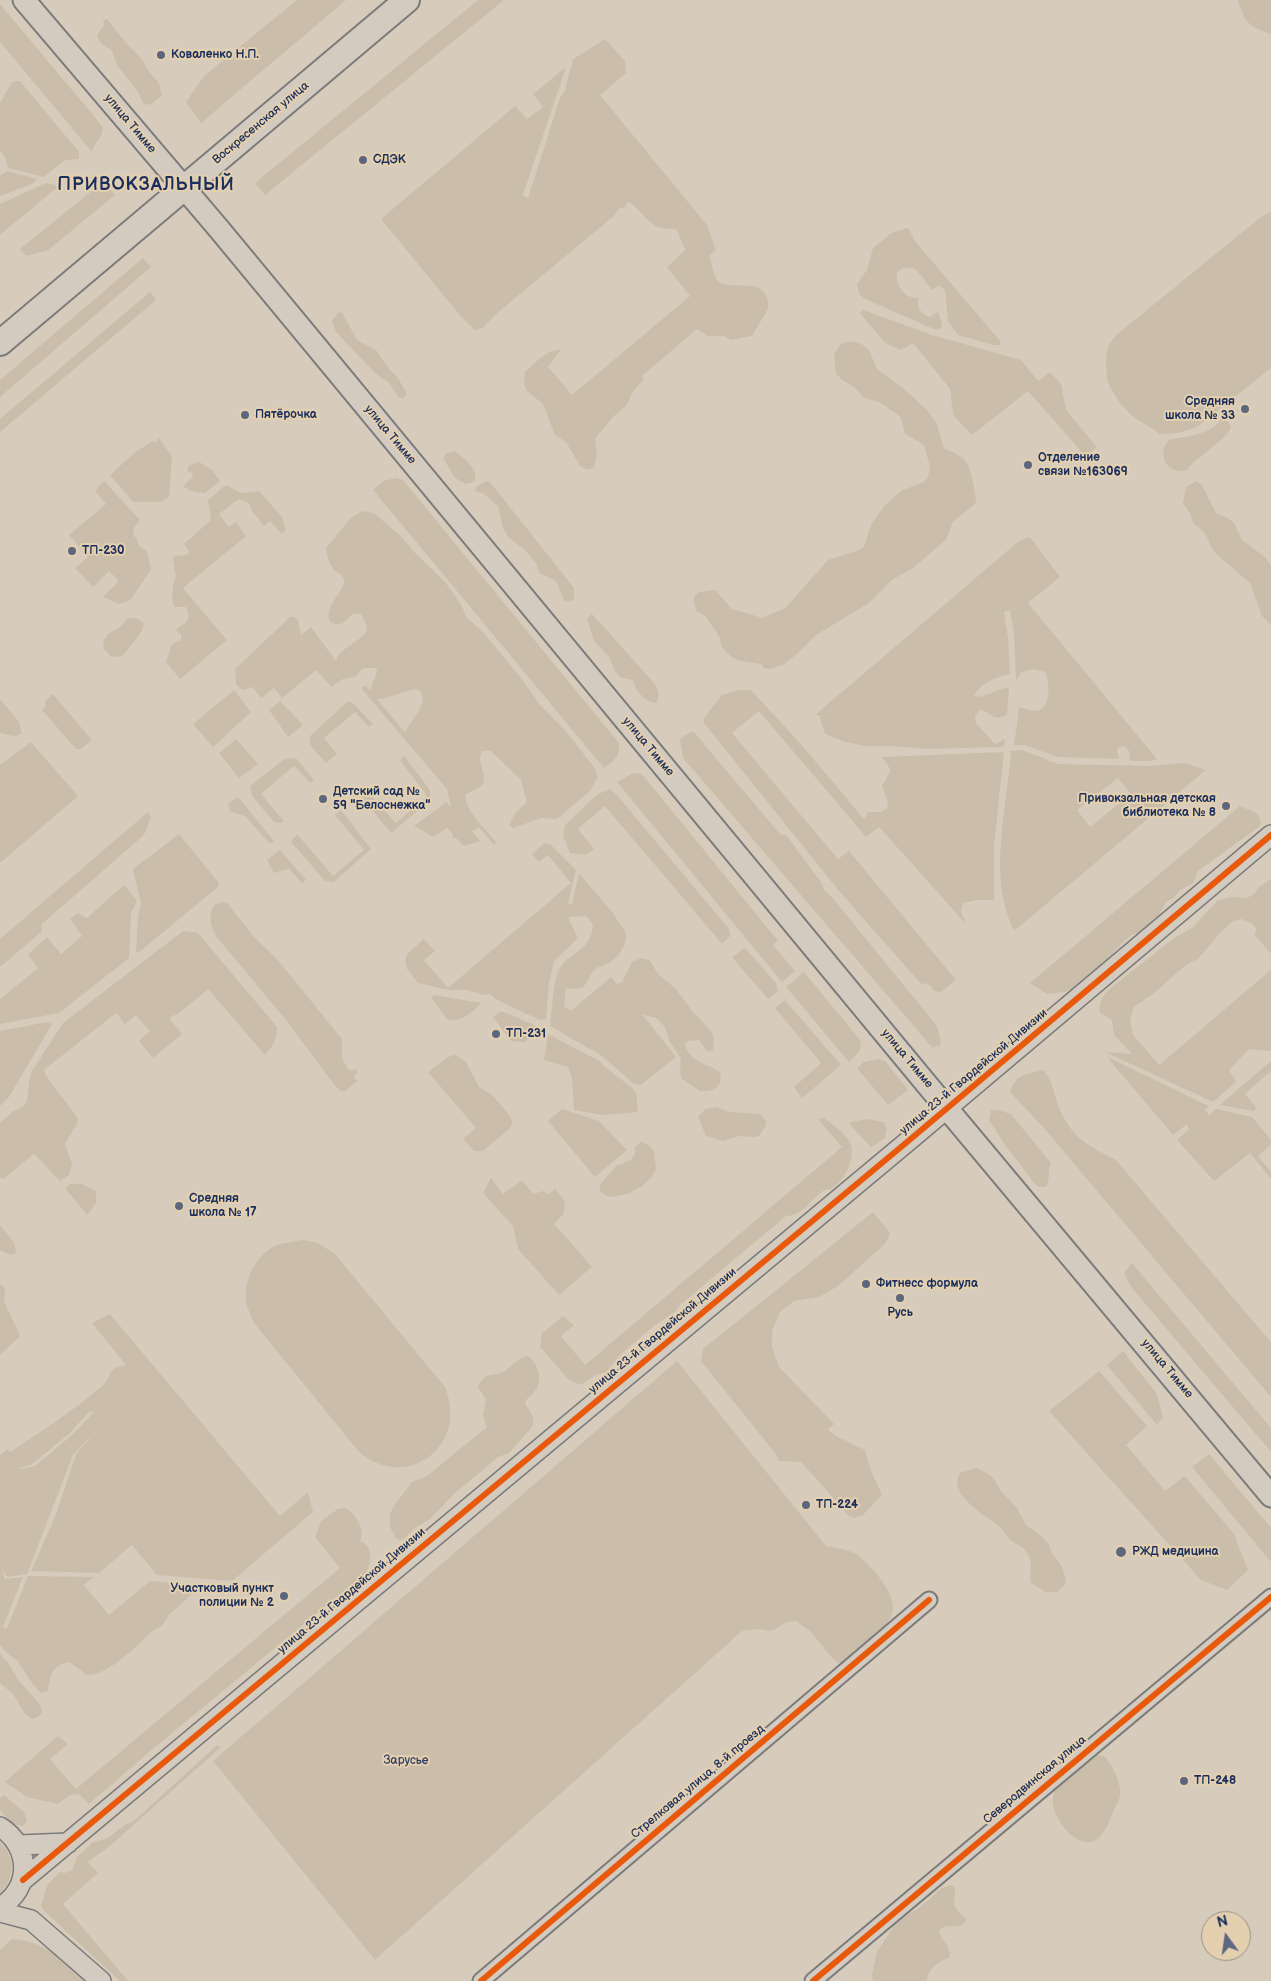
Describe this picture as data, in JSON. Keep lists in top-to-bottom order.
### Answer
{
  "streets": {
    "main road": ["Воскресенская улица", "улица Тимме"],
    "street": ["улица 23-й Гвардейской Дивизии", "Северодвинская улица", "Стрелковая улица, 8-й проезд"]
  },
  "crossings": [
    ["Воскресенская улица", "улица Тимме"],
    ["улица Тимме", "улица 23-й Гвардейской Дивизии"]
  ],
  "districts": ["ПРИВОКЗАЛЬНЫЙ"],
  "parks": ["Зарусье"],
  "places": [
    "Коваленко Н.П.",
    "СДЭК",
    "Средняя школа № 33",
    "Пятёрочка",
    "Отделение связи №163069",
    "ТП-230",
    "Детский сад № 59 \"Белоснежка\"",
    "Привокзальная детская библиотека № 8",
    "ТП-231",
    "Средняя школа № 17",
    "Фитнесс формула",
    "Русь",
    "ТП-224",
    "РЖД медицина",
    "Участковый пункт полиции № 2",
    "ТП-248"
  ],
  "north": "top"
}
